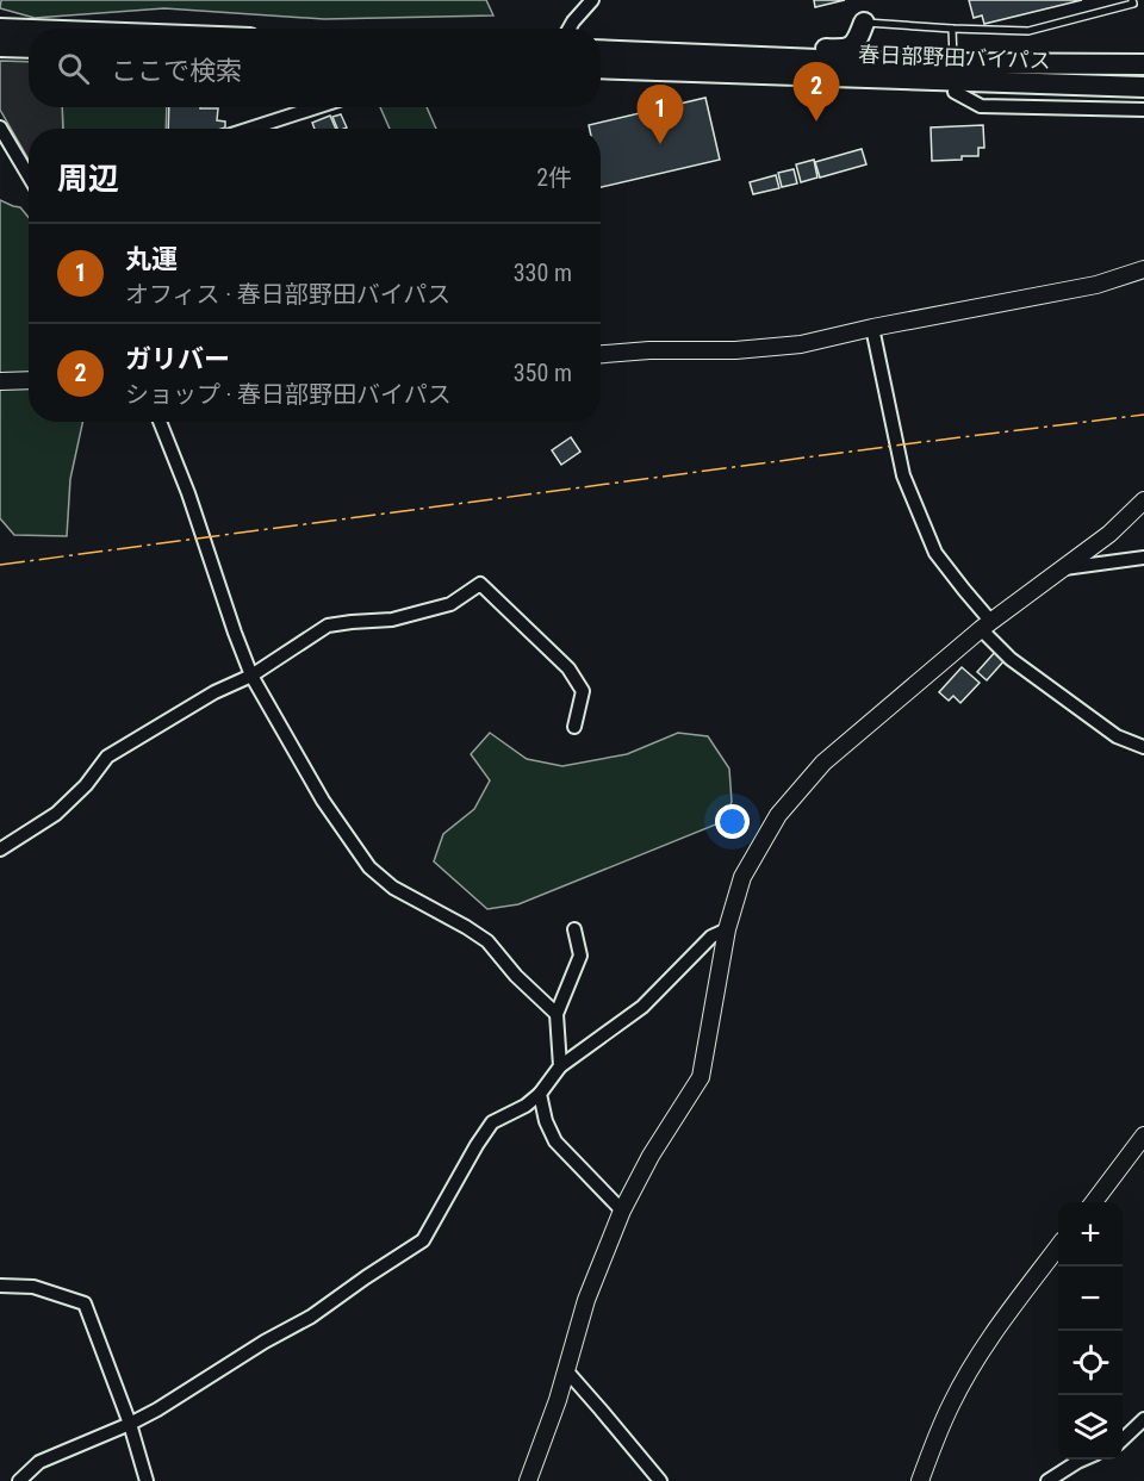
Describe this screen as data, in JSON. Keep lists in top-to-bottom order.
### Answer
{
  "streets": {
    "highway": ["春日部野田バイパス"]
  },
  "page": {
    "search": "ここで検索",
    "pins": ["2", "1"],
    "heading": ["周辺", "2件"],
    "list": [
      {
        "mark": "1",
        "name": "丸運",
        "note": "オフィス · 春日部野田バイパス",
        "value": "330 m"
      },
      {
        "mark": "2",
        "name": "ガリバー",
        "note": "ショップ · 春日部野田バイパス",
        "value": "350 m"
      }
    ],
    "map_buttons": ["+", "−"]
  }
}
